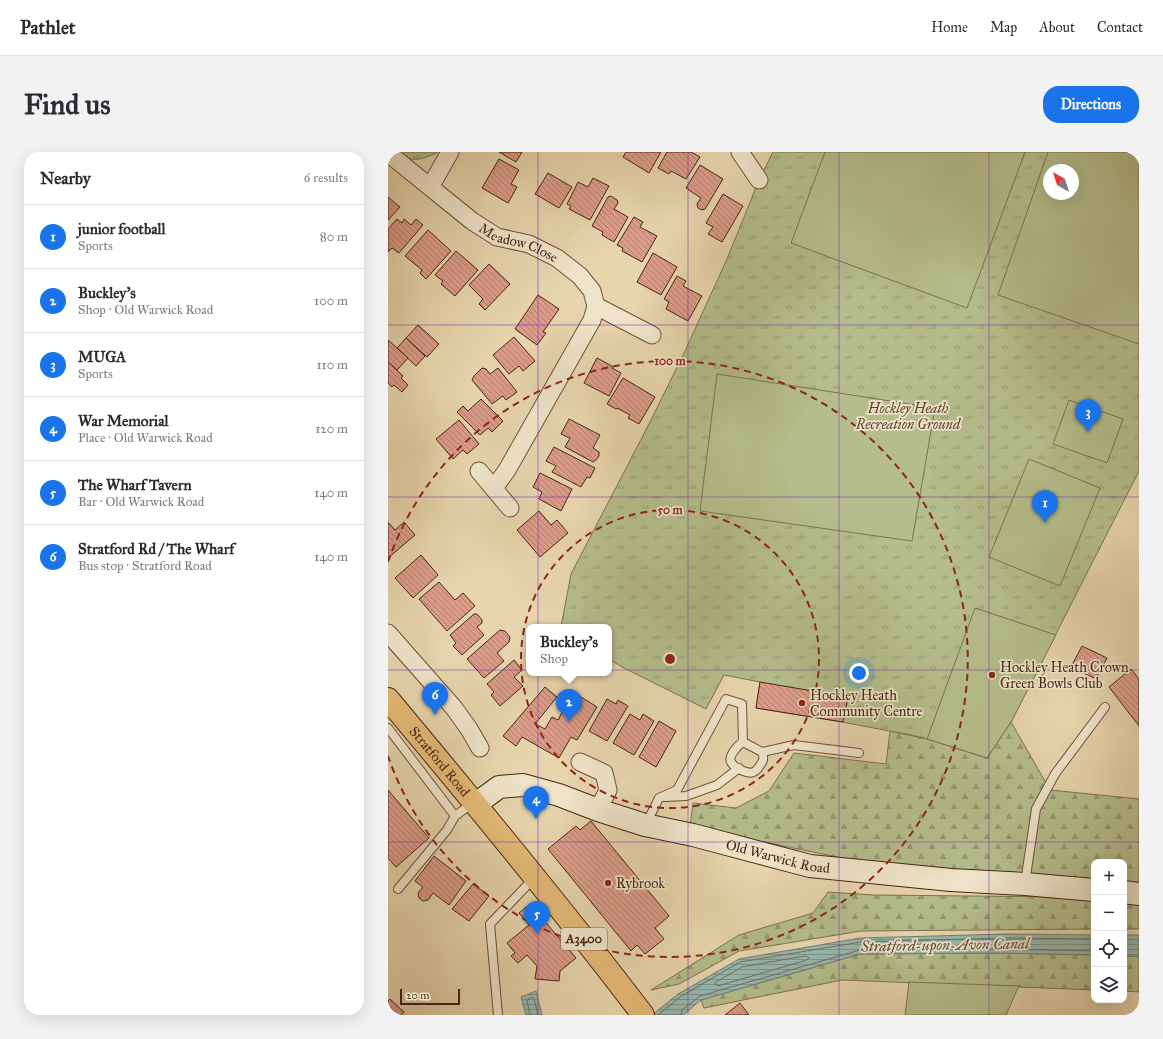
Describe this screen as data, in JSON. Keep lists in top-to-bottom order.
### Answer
{
  "streets": {
    "main road": ["Stratford Road", "Old Warwick Road", "A3400"],
    "street": ["Meadow Close"]
  },
  "crossings": [
    ["Stratford Road", "Old Warwick Road"],
    ["Stratford Road", "A3400"],
    ["Old Warwick Road", "A3400"]
  ],
  "water": ["Stratford-upon-Avon Canal"],
  "parks": ["Hockley Heath Recreation Ground"],
  "places": ["Hockley Heath Crown Green Bowls Club", "Hockley Heath Community Centre", "Rybrook"],
  "scale_bar": "20 m",
  "north": "top left",
  "page": {
    "header": "Pathlet",
    "nav": [
      "Home",
      "Map",
      "About",
      "Contact"
    ],
    "buttons": "Directions",
    "title": "Find us",
    "heading": ["Nearby", "6 results"],
    "list": [
      {
        "mark": "1",
        "name": "junior football",
        "note": "Sports",
        "value": "80 m"
      },
      {
        "mark": "2",
        "name": "Buckley’s",
        "note": "Shop · Old Warwick Road",
        "value": "100 m"
      },
      {
        "mark": "3",
        "name": "MUGA",
        "note": "Sports",
        "value": "110 m"
      },
      {
        "mark": "4",
        "name": "War Memorial",
        "note": "Place · Old Warwick Road",
        "value": "120 m"
      },
      {
        "mark": "5",
        "name": "The Wharf Tavern",
        "note": "Bar · Old Warwick Road",
        "value": "140 m"
      },
      {
        "mark": "6",
        "name": "Stratford Rd / The Wharf",
        "note": "Bus stop · Stratford Road",
        "value": "140 m"
      }
    ],
    "pins": [
      "3",
      "1",
      "6",
      "2",
      "4",
      "5"
    ],
    "popup": ["Buckley’s", "Shop"],
    "map_buttons": ["+", "−"],
    "scale": "20 m"
  },
  "rings": ["100 m", "50 m"]
}
